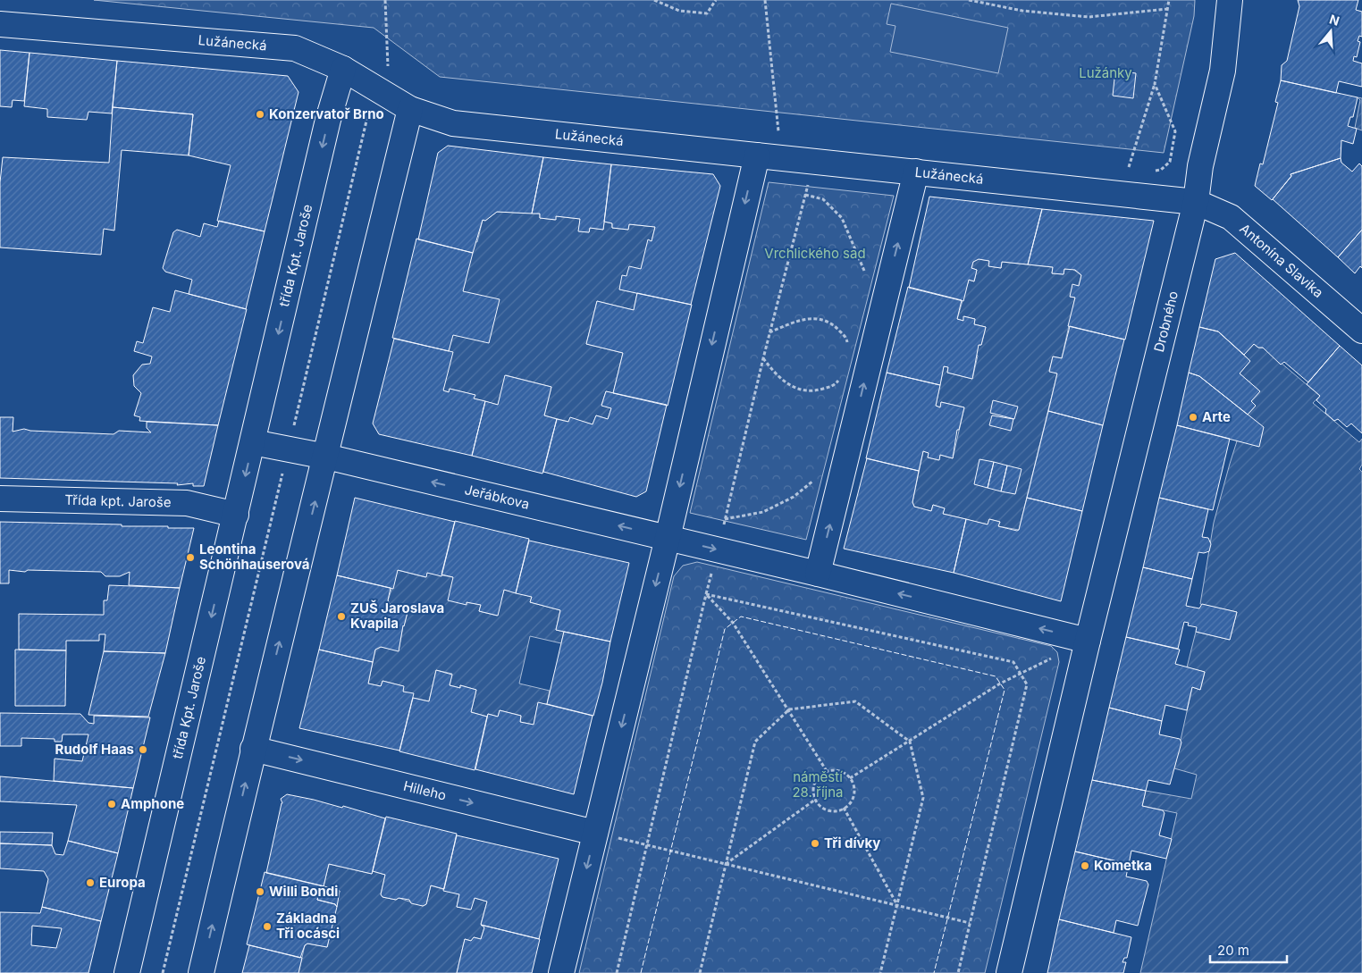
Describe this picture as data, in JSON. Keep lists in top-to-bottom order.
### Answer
{
  "streets": {
    "street": [
      "Lužánecká",
      "třída Kpt. Jaroše",
      "Antonína Slavíka",
      "Drobného",
      "Jeřábkova",
      "Třída kpt. Jaroše",
      "Hilleho"
    ]
  },
  "crossings": [
    ["Lužánecká", "třída Kpt. Jaroše"],
    ["Lužánecká", "Antonína Slavíka"],
    ["Lužánecká", "Drobného"],
    ["třída Kpt. Jaroše", "Třída kpt. Jaroše"],
    ["Antonína Slavíka", "Drobného"]
  ],
  "one_way": ["Jeřábkova", "Hilleho"],
  "parks": ["Lužánky", "Vrchlického sad", "náměstí 28. října"],
  "places": [
    "Konzervatoř Brno",
    "Arte",
    "Leontina Schönhauserová",
    "ZUŠ Jaroslava Kvapila",
    "Rudolf Haas",
    "Amphone",
    "Tři dívky",
    "Kometka",
    "Europa",
    "Willi Bondi",
    "Základna Tři ocásci"
  ],
  "scale_bar": "20 m",
  "north": "top"
}
